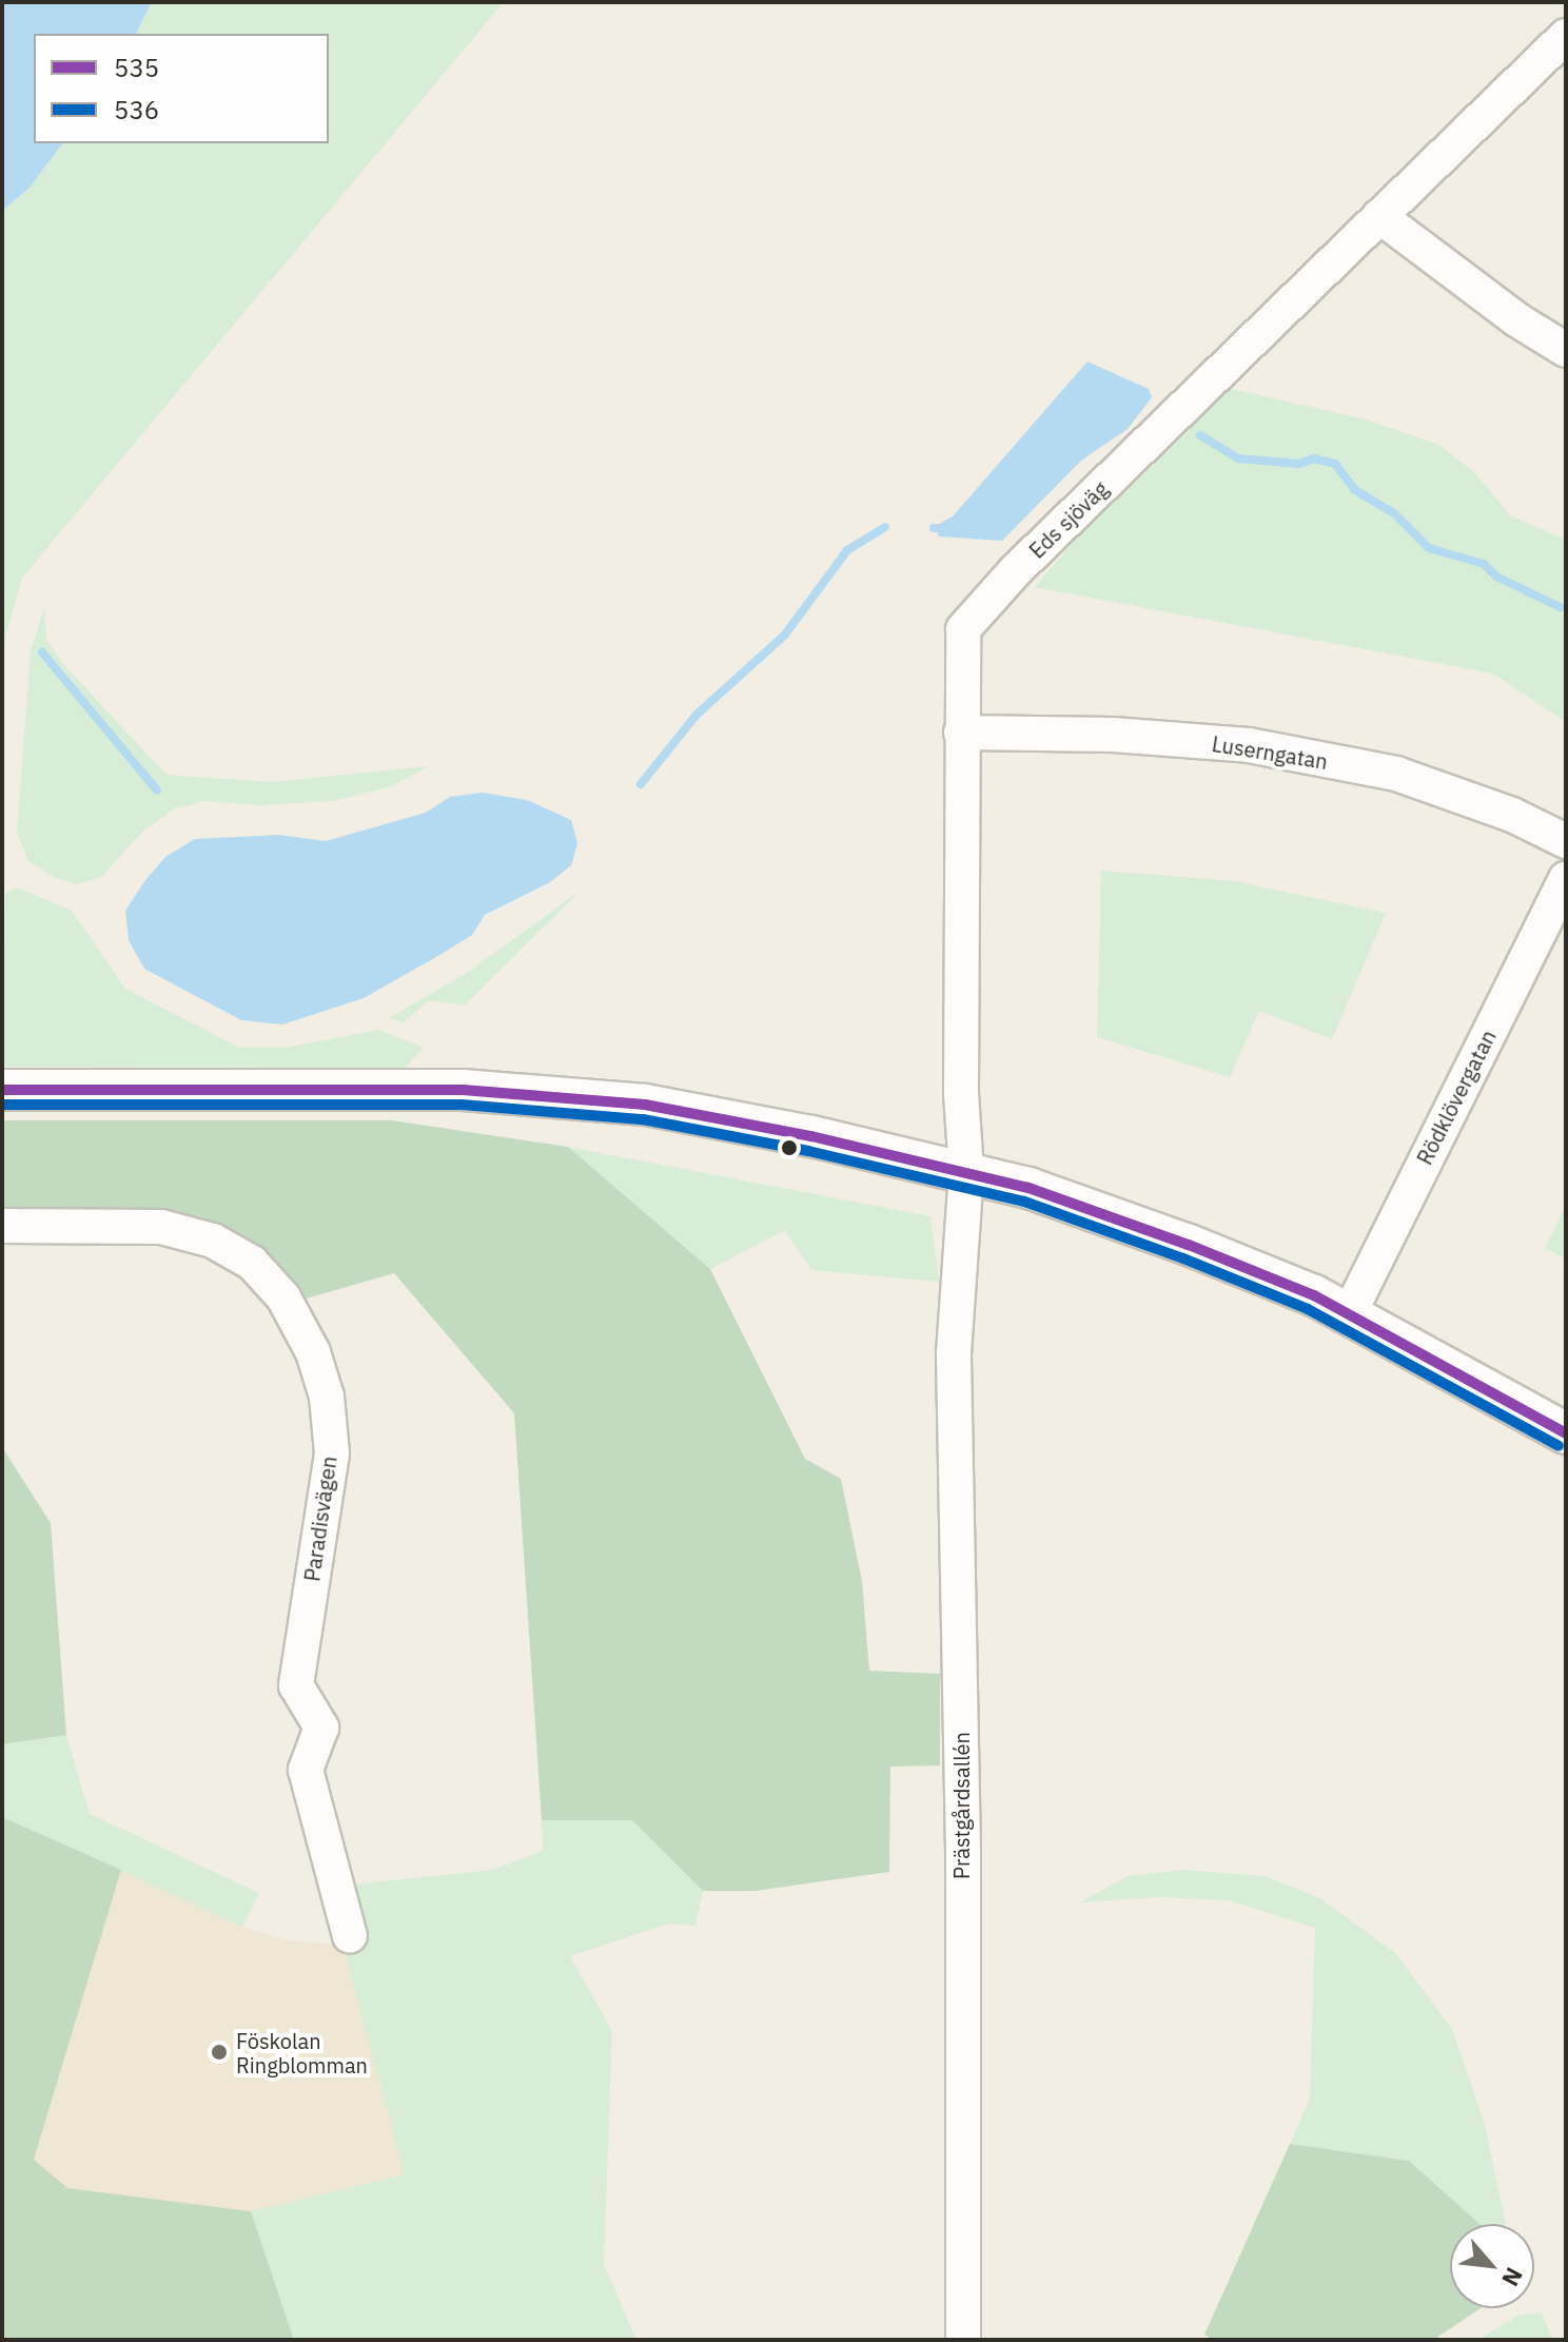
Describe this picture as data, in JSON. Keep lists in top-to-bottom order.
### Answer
{
  "streets": {
    "street": [
      "Eds sjöväg",
      "Luserngatan",
      "Rödklövergatan",
      "Paradisvägen",
      "Prästgårdsallén"
    ]
  },
  "crossings": [
    ["Eds sjöväg", "Luserngatan"],
    ["Eds sjöväg", "Prästgårdsallén"]
  ],
  "places": ["Föskolan Ringblomman"],
  "lines": ["transit line 535", "transit line 536"],
  "legend": ["535", "536"],
  "north": "bottom right"
}
